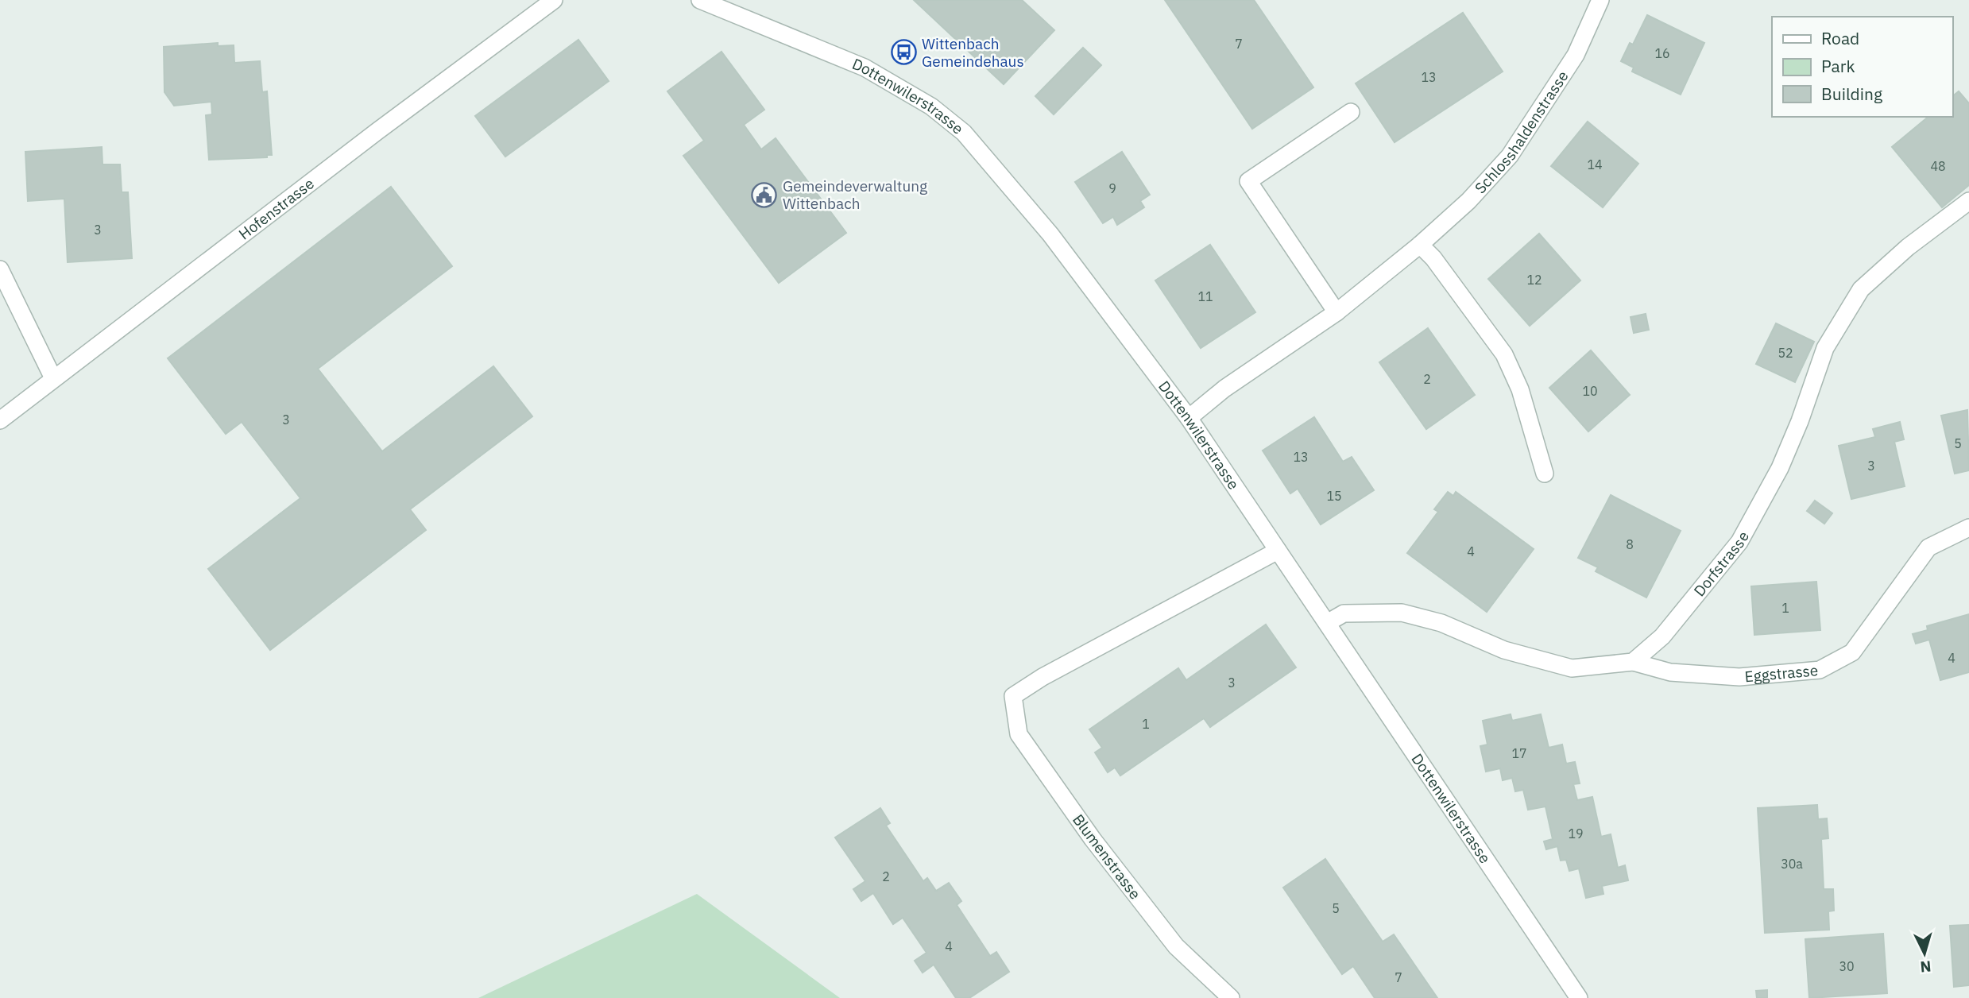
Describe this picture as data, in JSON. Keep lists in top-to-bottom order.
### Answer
{
  "streets": {
    "street": [
      "Dottenwilerstrasse",
      "Schlosshaldenstrasse",
      "Hofenstrasse",
      "Dorfstrasse",
      "Eggstrasse",
      "Blumenstrasse"
    ]
  },
  "crossings": [
    ["Dottenwilerstrasse", "Schlosshaldenstrasse"],
    ["Dottenwilerstrasse", "Blumenstrasse"],
    ["Dorfstrasse", "Eggstrasse"]
  ],
  "places": {
    "bus stop": ["Wittenbach Gemeindehaus"],
    "public building": ["Gemeindeverwaltung Wittenbach"]
  },
  "house_numbers": [
    "7",
    "16",
    "13",
    "14",
    "48",
    "9",
    "3",
    "12",
    "11",
    "52",
    "2",
    "10",
    "3",
    "5",
    "13",
    "3",
    "15",
    "8",
    "4",
    "1",
    "4",
    "3",
    "1",
    "17",
    "19",
    "30a",
    "2",
    "5",
    "4",
    "30",
    "7"
  ],
  "legend": ["Road", "Park", "Building"],
  "north": "bottom"
}
